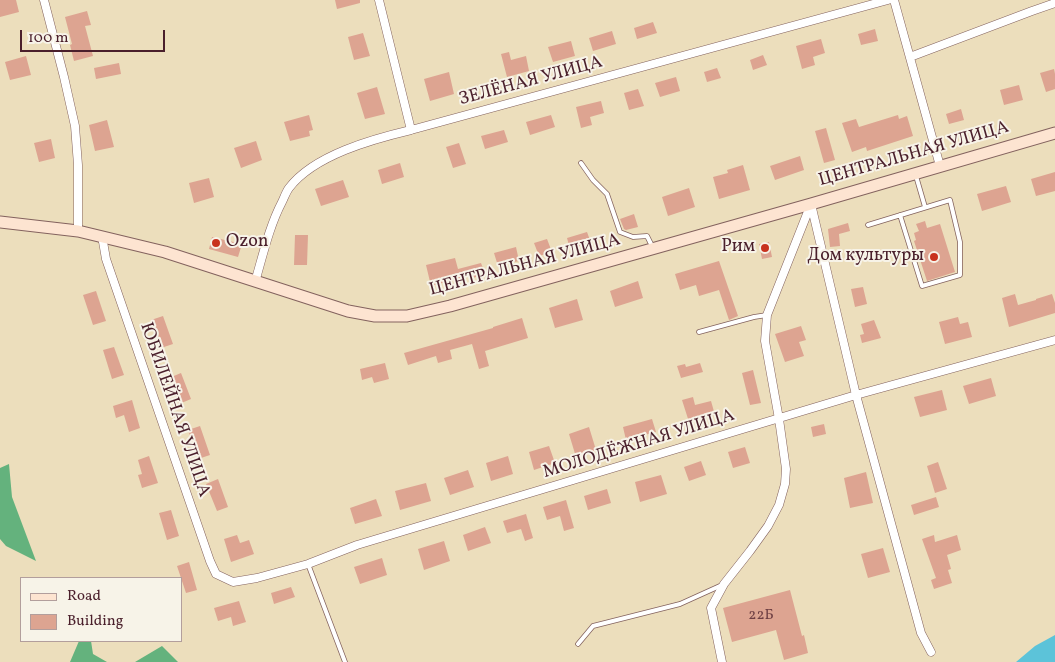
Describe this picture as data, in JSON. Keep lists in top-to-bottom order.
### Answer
{
  "streets": {
    "street": [
      "ЗЕЛЁНАЯ УЛИЦА",
      "ЦЕНТРАЛЬНАЯ УЛИЦА",
      "ЮБИЛЕЙНАЯ УЛИЦА",
      "МОЛОДЁЖНАЯ УЛИЦА"
    ]
  },
  "crossings": [
    ["ЗЕЛЁНАЯ УЛИЦА", "ЦЕНТРАЛЬНАЯ УЛИЦА"],
    ["ЦЕНТРАЛЬНАЯ УЛИЦА", "ЮБИЛЕЙНАЯ УЛИЦА"],
    ["ЮБИЛЕЙНАЯ УЛИЦА", "МОЛОДЁЖНАЯ УЛИЦА"]
  ],
  "places": ["Ozon", "Рим", "Дом культуры"],
  "house_numbers": ["22Б"],
  "legend": ["Road", "Building"],
  "scale_bar": "100 m"
}
